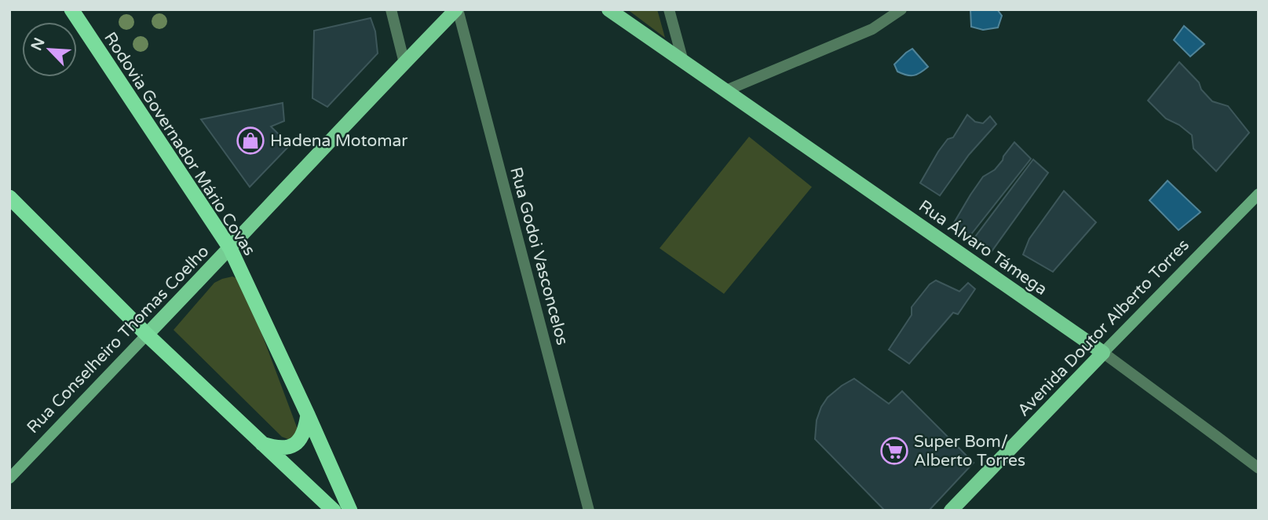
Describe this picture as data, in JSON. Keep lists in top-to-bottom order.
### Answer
{
  "streets": {
    "highway": ["Rodovia Governador Mário Covas"],
    "main road": ["Rua Álvaro Támega", "Avenida Doutor Alberto Torres", "Rua Conselheiro Thomas Coelho"],
    "street": ["Rua Godoi Vasconcelos"]
  },
  "crossings": [
    ["Rodovia Governador Mário Covas", "Rua Conselheiro Thomas Coelho"],
    ["Rua Álvaro Támega", "Avenida Doutor Alberto Torres"],
    ["Rua Godoi Vasconcelos", "Rua Conselheiro Thomas Coelho"]
  ],
  "places": {
    "shop": ["Hadena Motomar"],
    "supermarket": ["Super Bom/ Alberto Torres"]
  },
  "north": "top left"
}
